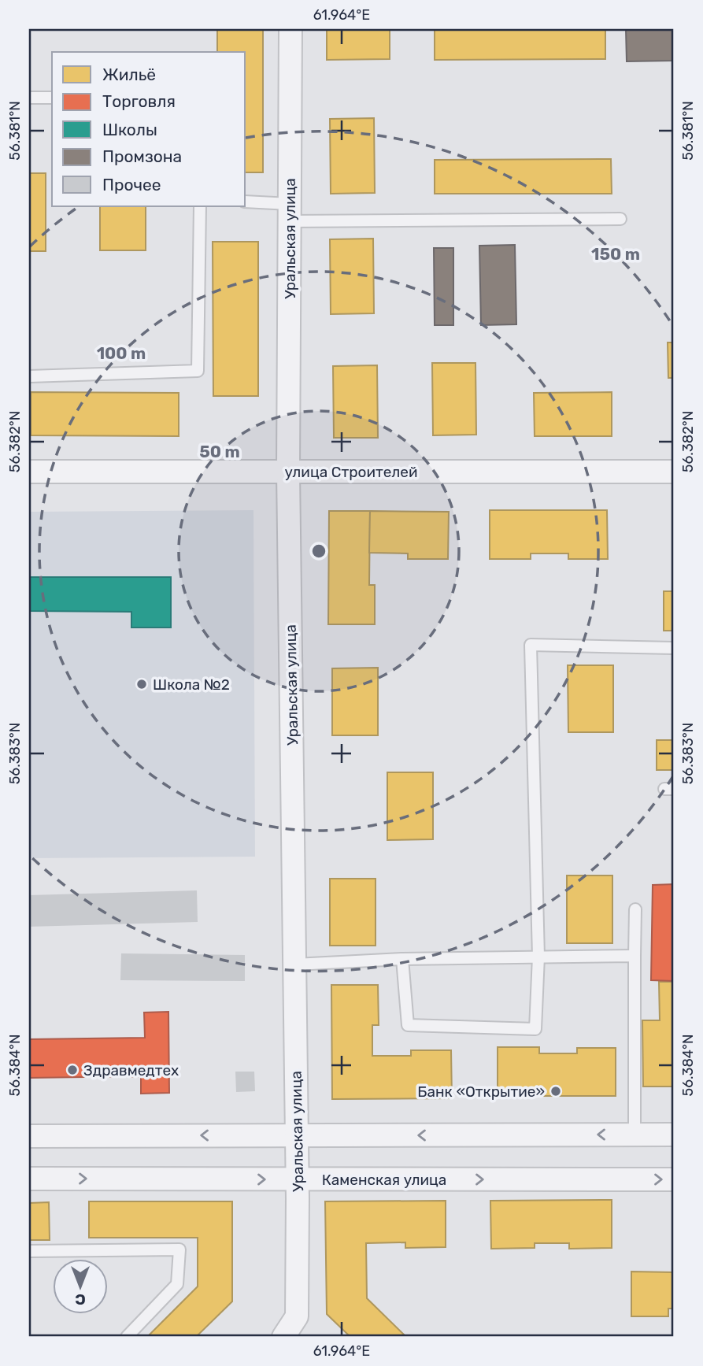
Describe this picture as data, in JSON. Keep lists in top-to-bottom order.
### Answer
{
  "streets": {
    "street": ["Уральская улица", "улица Строителей", "Каменская улица"]
  },
  "crossings": [
    ["Уральская улица", "улица Строителей"],
    ["Уральская улица", "Каменская улица"]
  ],
  "places": ["Школа №2", "Здравмедтех", "Банк «Открытие»"],
  "legend": [
    "Жильё",
    "Торговля",
    "Школы",
    "Промзона",
    "Прочее"
  ],
  "north": "bottom",
  "coordinates": [
    "61.964°E",
    "56.381°N",
    "56.382°N",
    "56.383°N",
    "56.384°N"
  ],
  "rings": ["150 m", "100 m", "50 m"]
}
